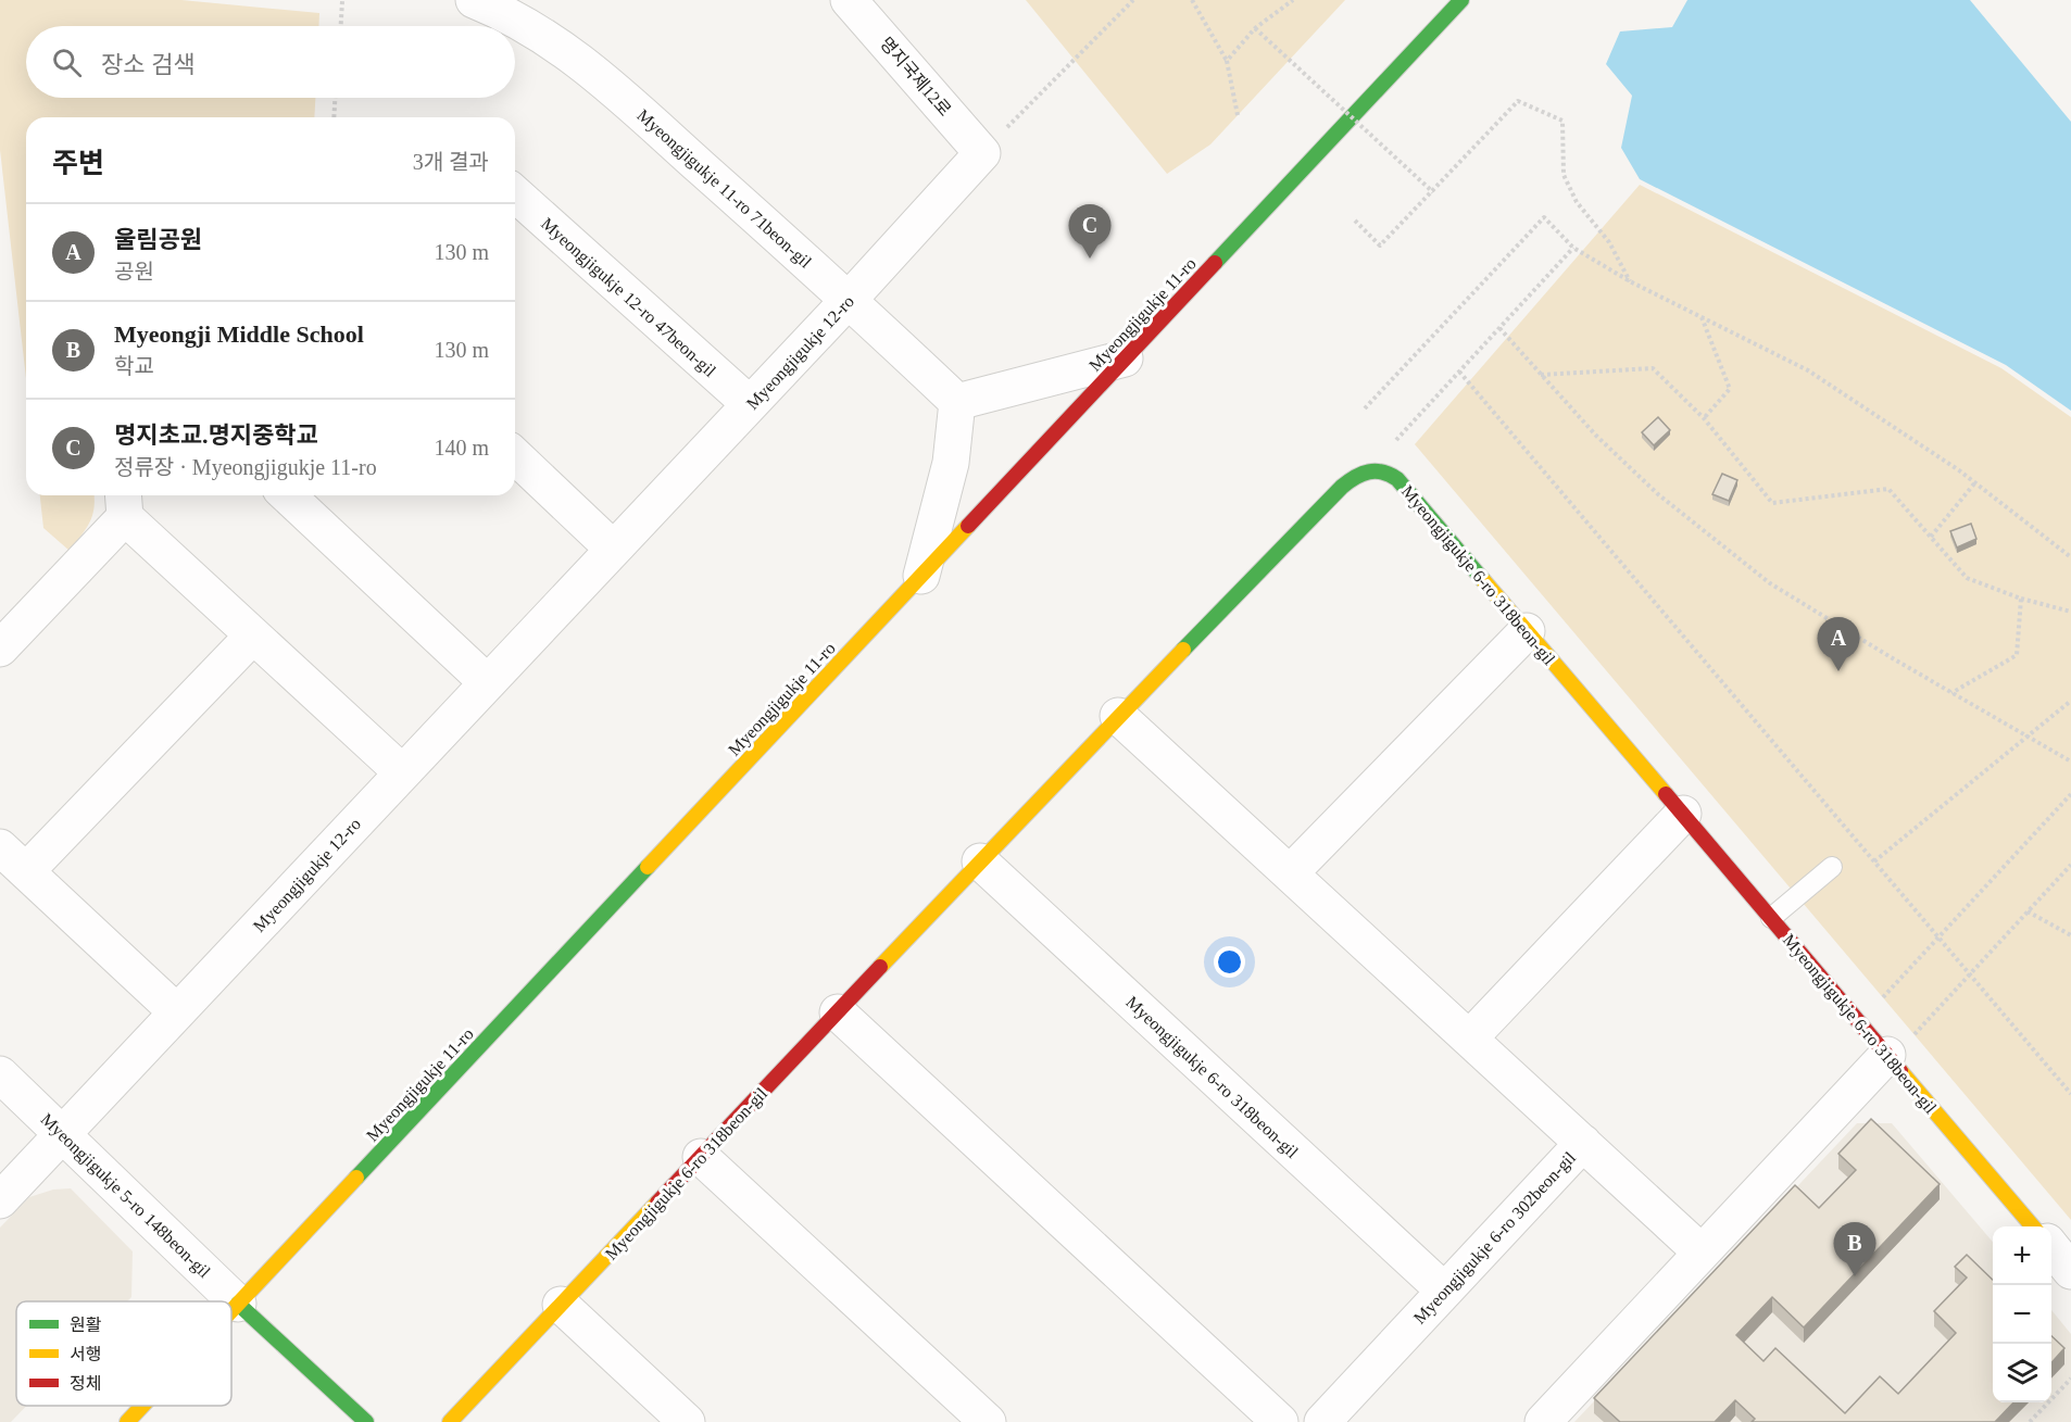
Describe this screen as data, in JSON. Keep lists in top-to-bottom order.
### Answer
{
  "streets": {
    "street": [
      "명지국제12로",
      "Myeongjigukje 11-ro 71beon-gil",
      "Myeongjigukje 12-ro 47beon-gil",
      "Myeongjigukje 11-ro",
      "Myeongjigukje 12-ro",
      "Myeongjigukje 6-ro 318beon-gil",
      "Myeongjigukje 5-ro 148beon-gil",
      "Myeongjigukje 6-ro 302beon-gil"
    ]
  },
  "crossings": [
    ["명지국제12로", "Myeongjigukje 12-ro"],
    ["Myeongjigukje 11-ro 71beon-gil", "Myeongjigukje 12-ro"],
    ["Myeongjigukje 12-ro 47beon-gil", "Myeongjigukje 12-ro"],
    ["Myeongjigukje 11-ro", "Myeongjigukje 5-ro 148beon-gil"],
    ["Myeongjigukje 12-ro", "Myeongjigukje 5-ro 148beon-gil"],
    ["Myeongjigukje 6-ro 318beon-gil", "Myeongjigukje 6-ro 302beon-gil"]
  ],
  "legend": ["원활", "서행", "정체"],
  "page": {
    "search": "장소 검색",
    "heading": ["주변", "3개 결과"],
    "list": [
      {
        "mark": "A",
        "name": "울림공원",
        "note": "공원",
        "value": "130 m"
      },
      {
        "mark": "B",
        "name": "Myeongji Middle School",
        "note": "학교",
        "value": "130 m"
      },
      {
        "mark": "C",
        "name": "명지초교.명지중학교",
        "note": "정류장 · Myeongjigukje 11-ro",
        "value": "140 m"
      }
    ],
    "pins": ["C", "A", "B"],
    "map_buttons": ["+", "−"]
  }
}
